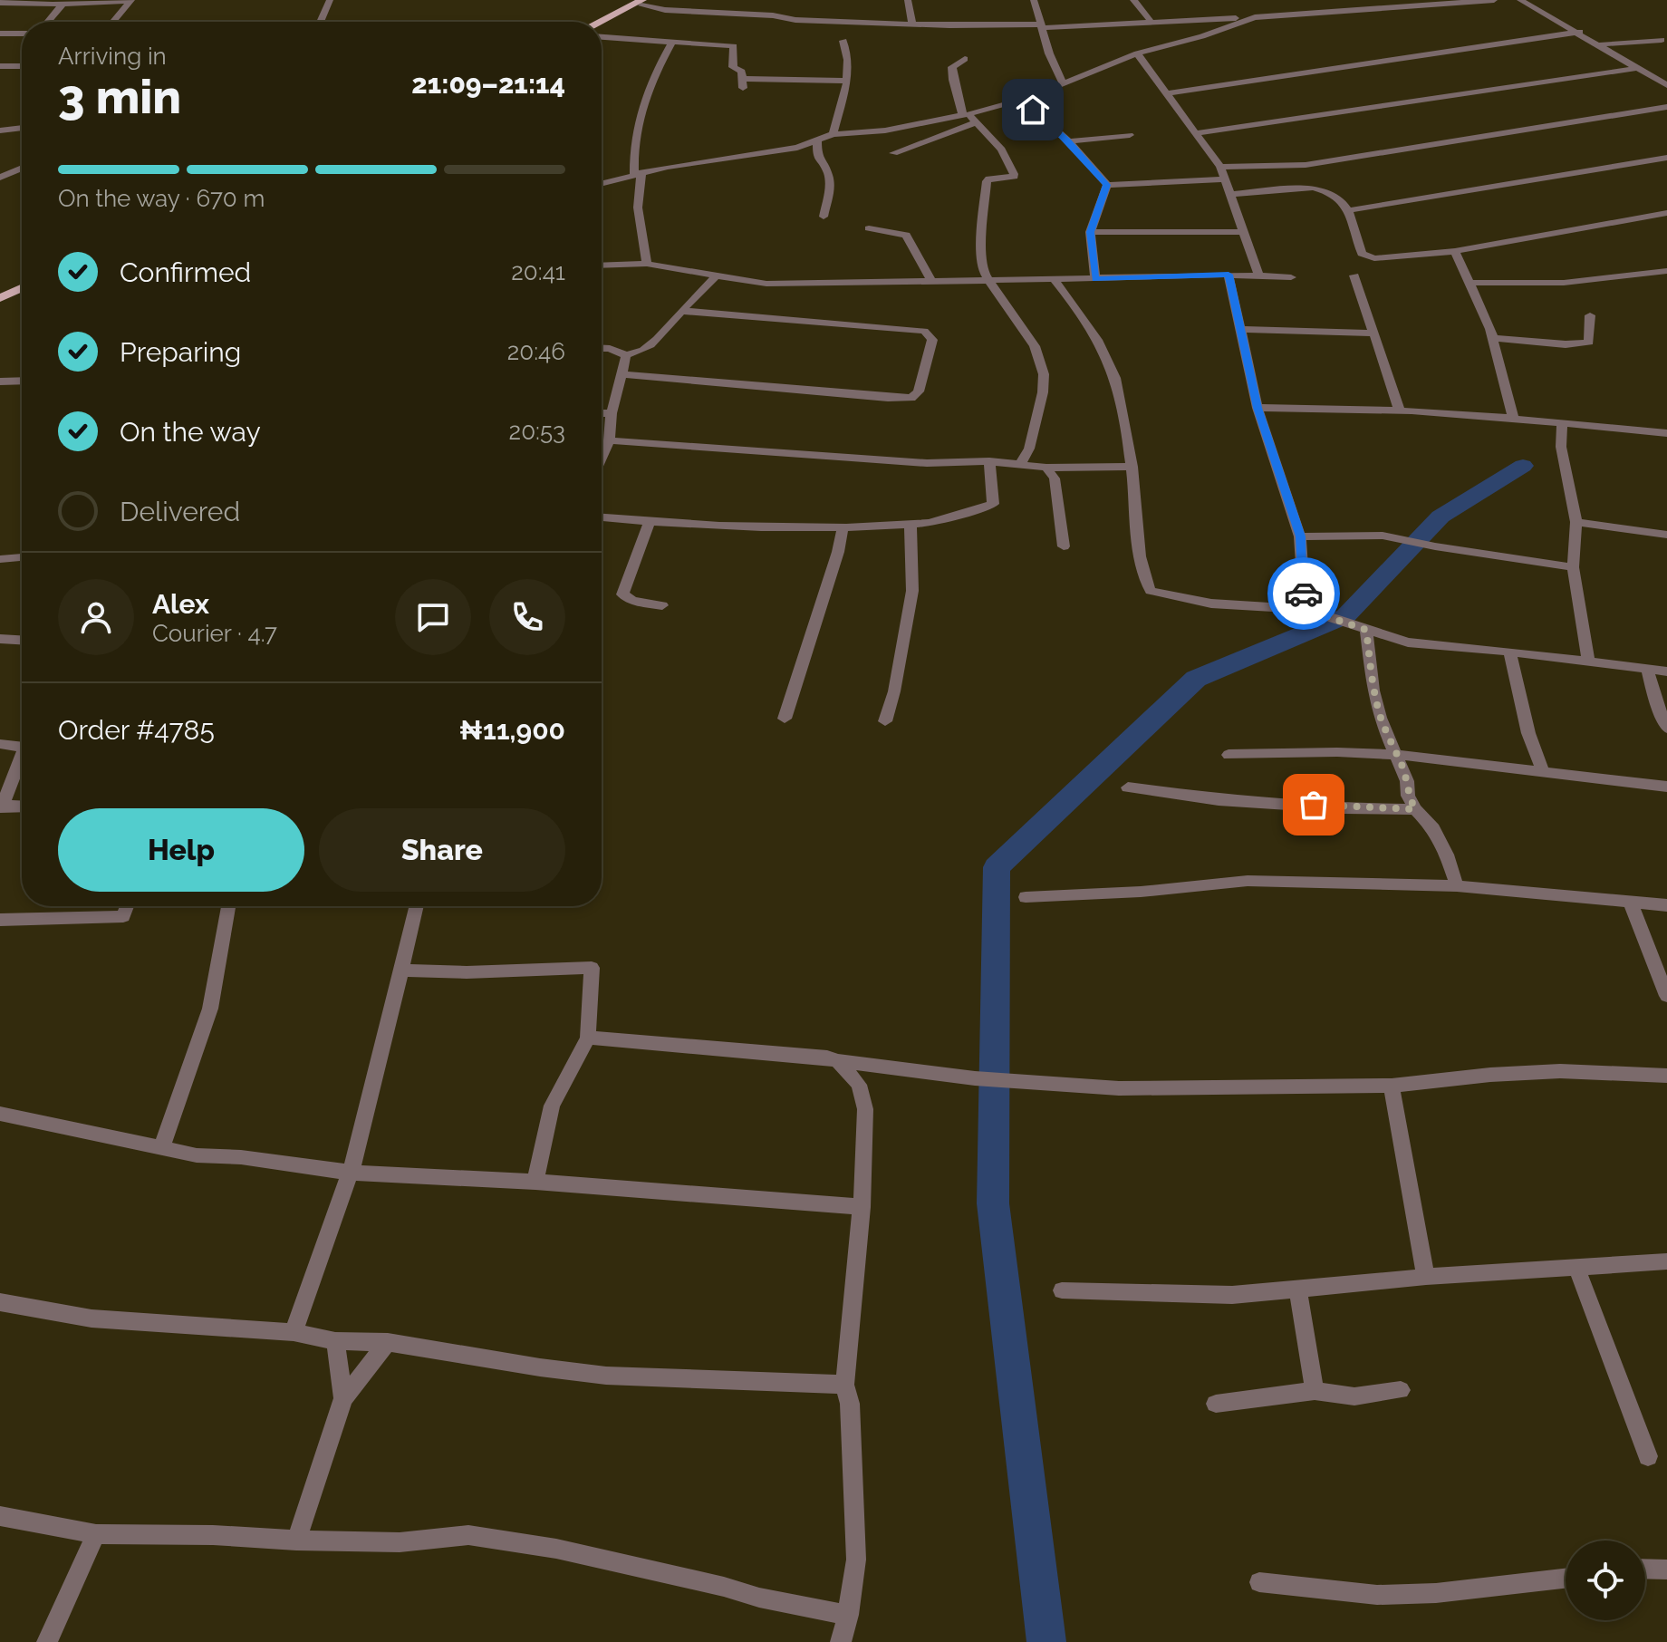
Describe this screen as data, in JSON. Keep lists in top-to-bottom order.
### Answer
{
  "page": {
    "heading": ["3 min", "Arriving in", "21:09–21:14"],
    "panel": [
      "Alex",
      "Courier · 4.7",
      "Order #4785",
      "₦11,900"
    ],
    "bar": "On the way · 670 m",
    "list": [
      ["Confirmed", "20:41"],
      ["Preparing", "20:46"],
      ["On the way", "20:53"],
      "Delivered"
    ],
    "buttons": ["Help", "Share"]
  }
}
